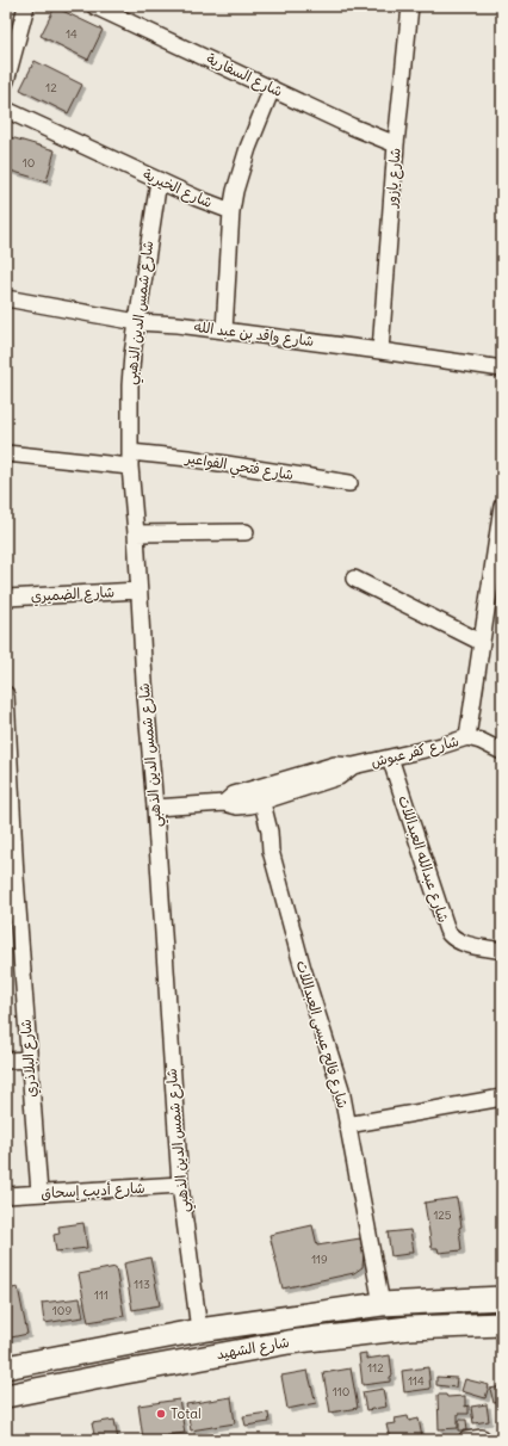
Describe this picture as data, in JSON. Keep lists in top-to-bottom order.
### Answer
{
  "streets": {
    "highway": ["شارع الشهيد"],
    "street": [
      "شارع السفارية",
      "شارع يازور",
      "شارع الخيرية",
      "شارع شمس الدين الذهبي",
      "شارع واقد بن عبد الله",
      "شارع فتحي الفواعير",
      "شارع الضميري",
      "شارع كفر عبوش",
      "شارع عبدالله العبداللات",
      "شارع فالح عيسى العبداللات",
      "شارع البلاذري",
      "شارع أديب إسحاق"
    ]
  },
  "crossings": [
    ["شارع السفارية", "شارع يازور"],
    ["شارع السفارية", "شارع الخيرية"],
    ["شارع يازور", "شارع واقد بن عبد الله"],
    ["شارع الخيرية", "شارع شمس الدين الذهبي"],
    ["شارع شمس الدين الذهبي", "شارع واقد بن عبد الله"],
    ["شارع شمس الدين الذهبي", "شارع فتحي الفواعير"],
    ["شارع شمس الدين الذهبي", "شارع الضميري"],
    ["شارع شمس الدين الذهبي", "شارع كفر عبوش"],
    ["شارع شمس الدين الذهبي", "شارع أديب إسحاق"],
    ["شارع شمس الدين الذهبي", "شارع الشهيد"],
    ["شارع كفر عبوش", "شارع عبدالله العبداللات"],
    ["شارع كفر عبوش", "شارع فالح عيسى العبداللات"],
    ["شارع فالح عيسى العبداللات", "شارع الشهيد"],
    ["شارع البلاذري", "شارع أديب إسحاق"]
  ],
  "places": ["Total"],
  "house_numbers": [
    "14",
    "12",
    "10",
    "125",
    "119",
    "113",
    "111",
    "109",
    "112",
    "114",
    "110"
  ]
}
